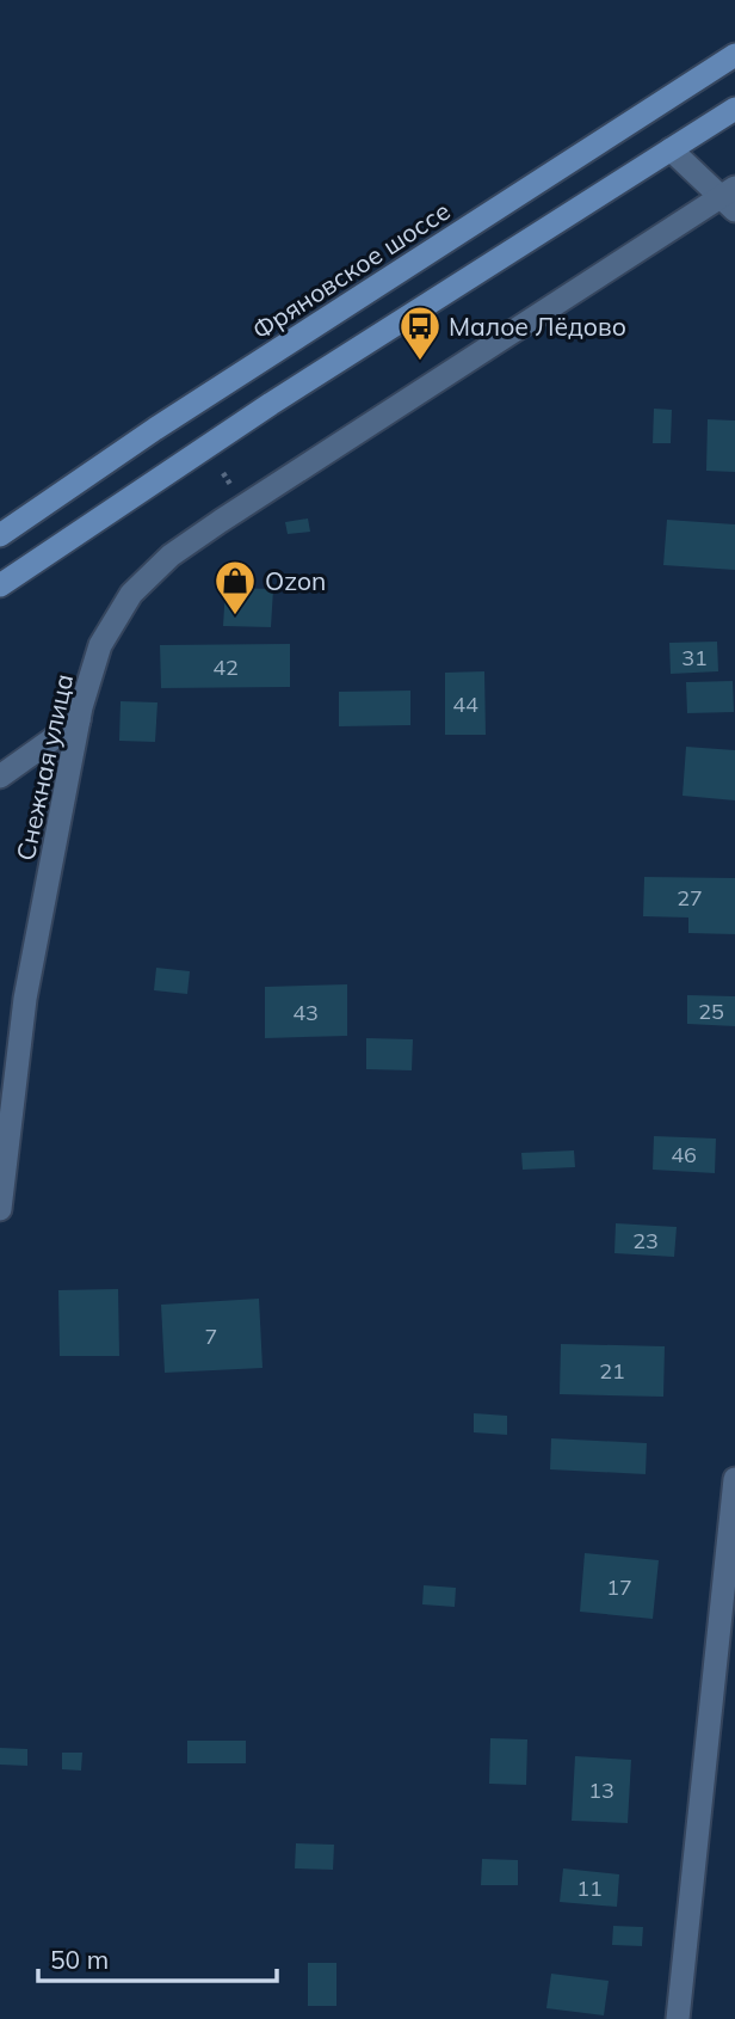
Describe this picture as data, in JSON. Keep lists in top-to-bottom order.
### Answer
{
  "streets": {
    "main road": ["Фряновское шоссе"],
    "street": ["Снежная улица"]
  },
  "places": {
    "bus stop": ["Малое Лёдово"],
    "shop": ["Ozon"]
  },
  "house_numbers": [
    "31",
    "42",
    "44",
    "27",
    "25",
    "43",
    "46",
    "23",
    "7",
    "21",
    "17",
    "13",
    "11"
  ],
  "scale_bar": "50 m"
}
